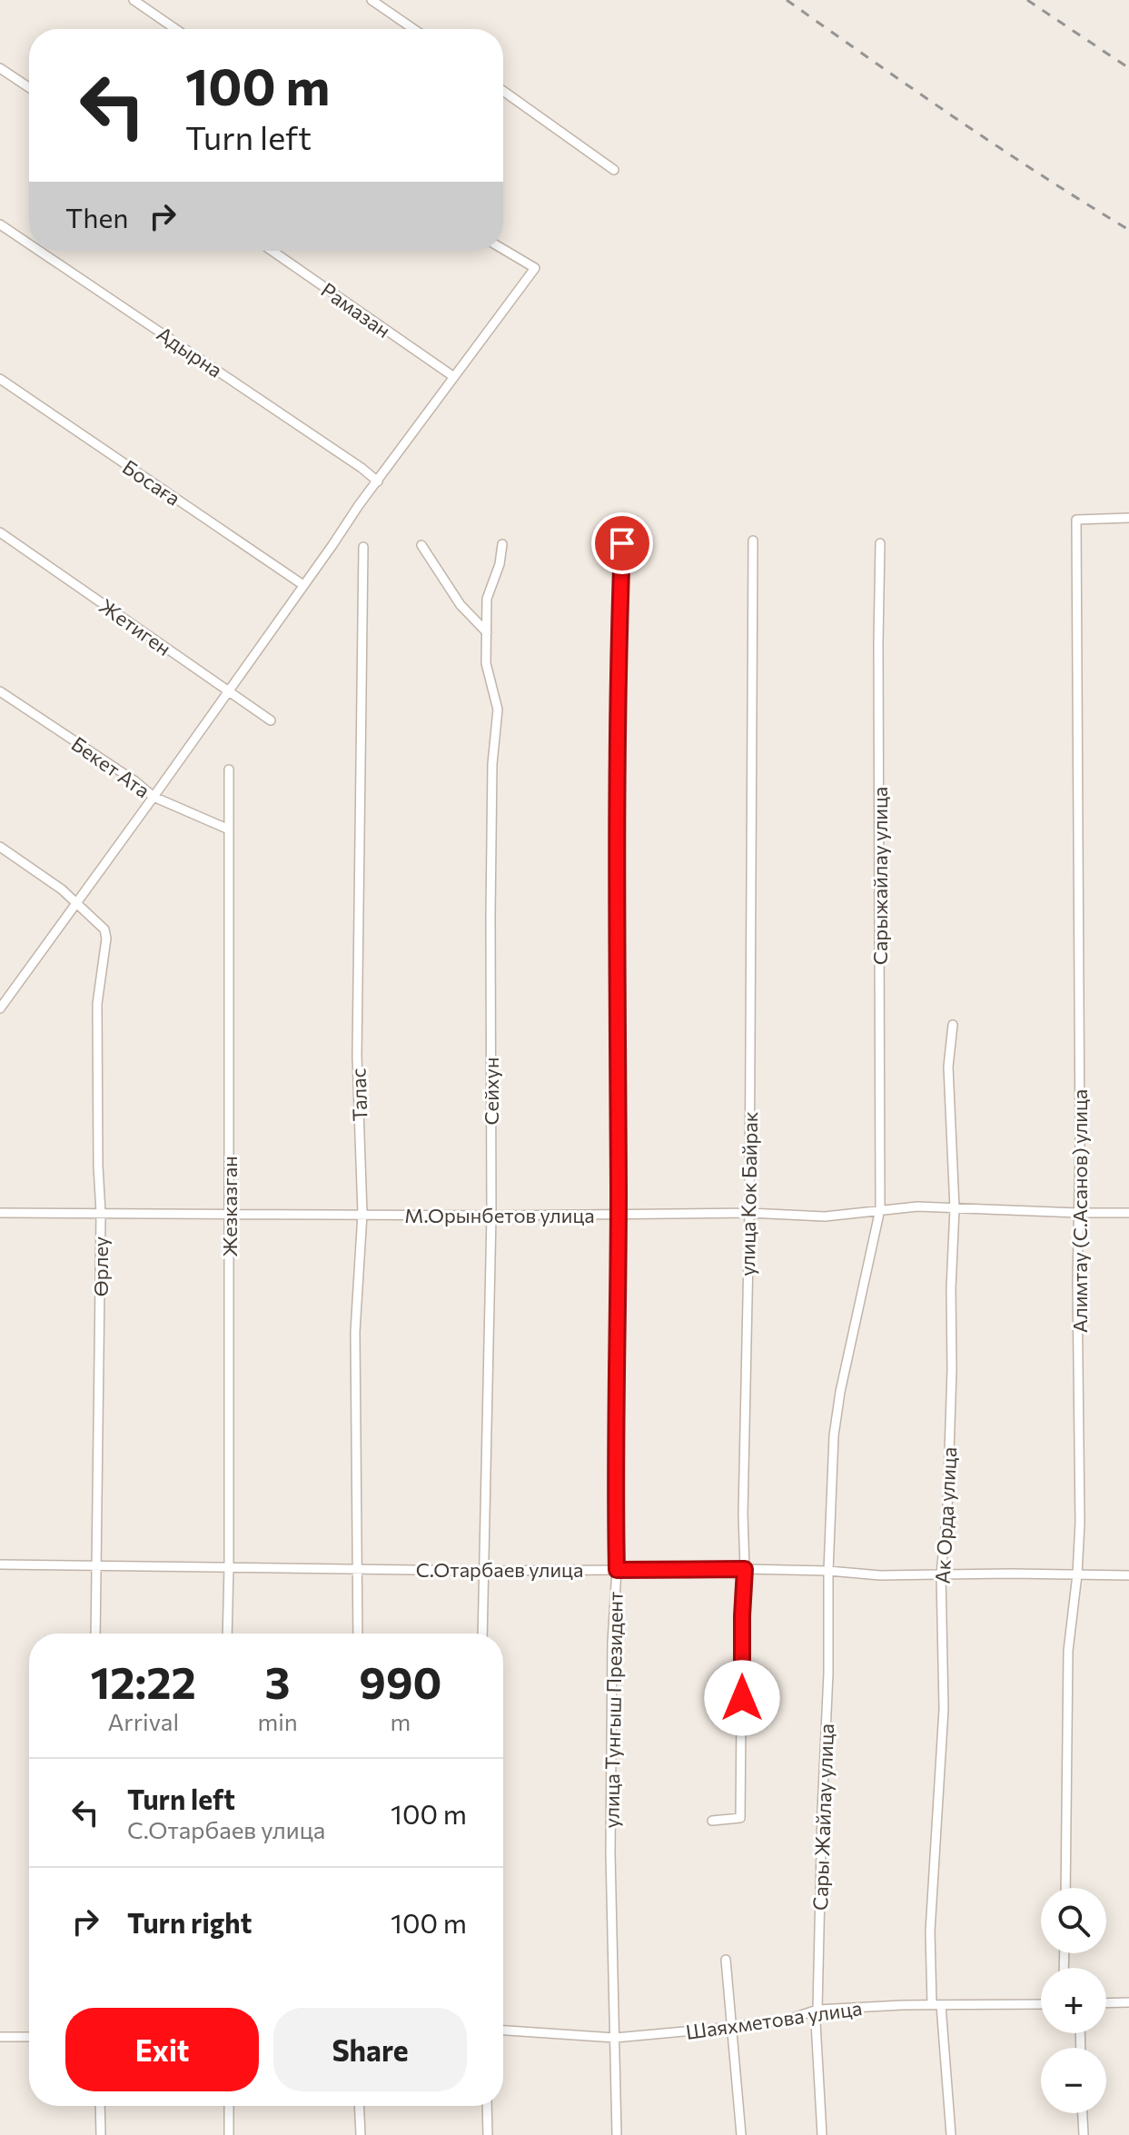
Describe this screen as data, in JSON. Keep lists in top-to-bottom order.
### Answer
{
  "streets": {
    "street": [
      "Рамазан",
      "Адырна",
      "Босаға",
      "Жетиген",
      "Бекет Ата",
      "Сарыжайлау улица",
      "Сейхун",
      "Талас",
      "улица Кок Байрак",
      "Жезказган",
      "Алимтау (С.Асанов) улица",
      "М.Орынбетов улица",
      "Өрлеу",
      "Ак Орда улица",
      "С.Отарбаев улица",
      "улица Тунгыш Президент",
      "Сары Жайлау улица",
      "Шаяхметова улица"
    ]
  },
  "crossings": [
    ["Бекет Ата", "Жезказган"],
    ["Сарыжайлау улица", "М.Орынбетов улица"],
    ["Сарыжайлау улица", "Сары Жайлау улица"],
    ["Сейхун", "М.Орынбетов улица"],
    ["Сейхун", "С.Отарбаев улица"],
    ["Талас", "М.Орынбетов улица"],
    ["Талас", "С.Отарбаев улица"],
    ["улица Кок Байрак", "М.Орынбетов улица"],
    ["улица Кок Байрак", "С.Отарбаев улица"],
    ["Жезказган", "М.Орынбетов улица"],
    ["Жезказган", "С.Отарбаев улица"],
    ["Алимтау (С.Асанов) улица", "М.Орынбетов улица"],
    ["Алимтау (С.Асанов) улица", "С.Отарбаев улица"],
    ["М.Орынбетов улица", "Өрлеу"],
    ["М.Орынбетов улица", "Ак Орда улица"],
    ["М.Орынбетов улица", "улица Тунгыш Президент"],
    ["Өрлеу", "С.Отарбаев улица"],
    ["Ак Орда улица", "С.Отарбаев улица"],
    ["Ак Орда улица", "Шаяхметова улица"],
    ["С.Отарбаев улица", "улица Тунгыш Президент"],
    ["С.Отарбаев улица", "Сары Жайлау улица"],
    ["улица Тунгыш Президент", "Шаяхметова улица"],
    ["Сары Жайлау улица", "Шаяхметова улица"]
  ],
  "page": {
    "turn": ["100 m", "Turn left"],
    "then": "Then",
    "eta": [
      "12:22",
      "Arrival",
      "3",
      "min",
      "990",
      "m"
    ],
    "list": [
      {
        "name": "Turn left",
        "note": "С.Отарбаев улица",
        "value": "100 m"
      },
      {
        "name": "Turn right",
        "value": "100 m"
      }
    ],
    "map_buttons": ["+", "−"],
    "buttons": ["Exit", "Share"]
  }
}
